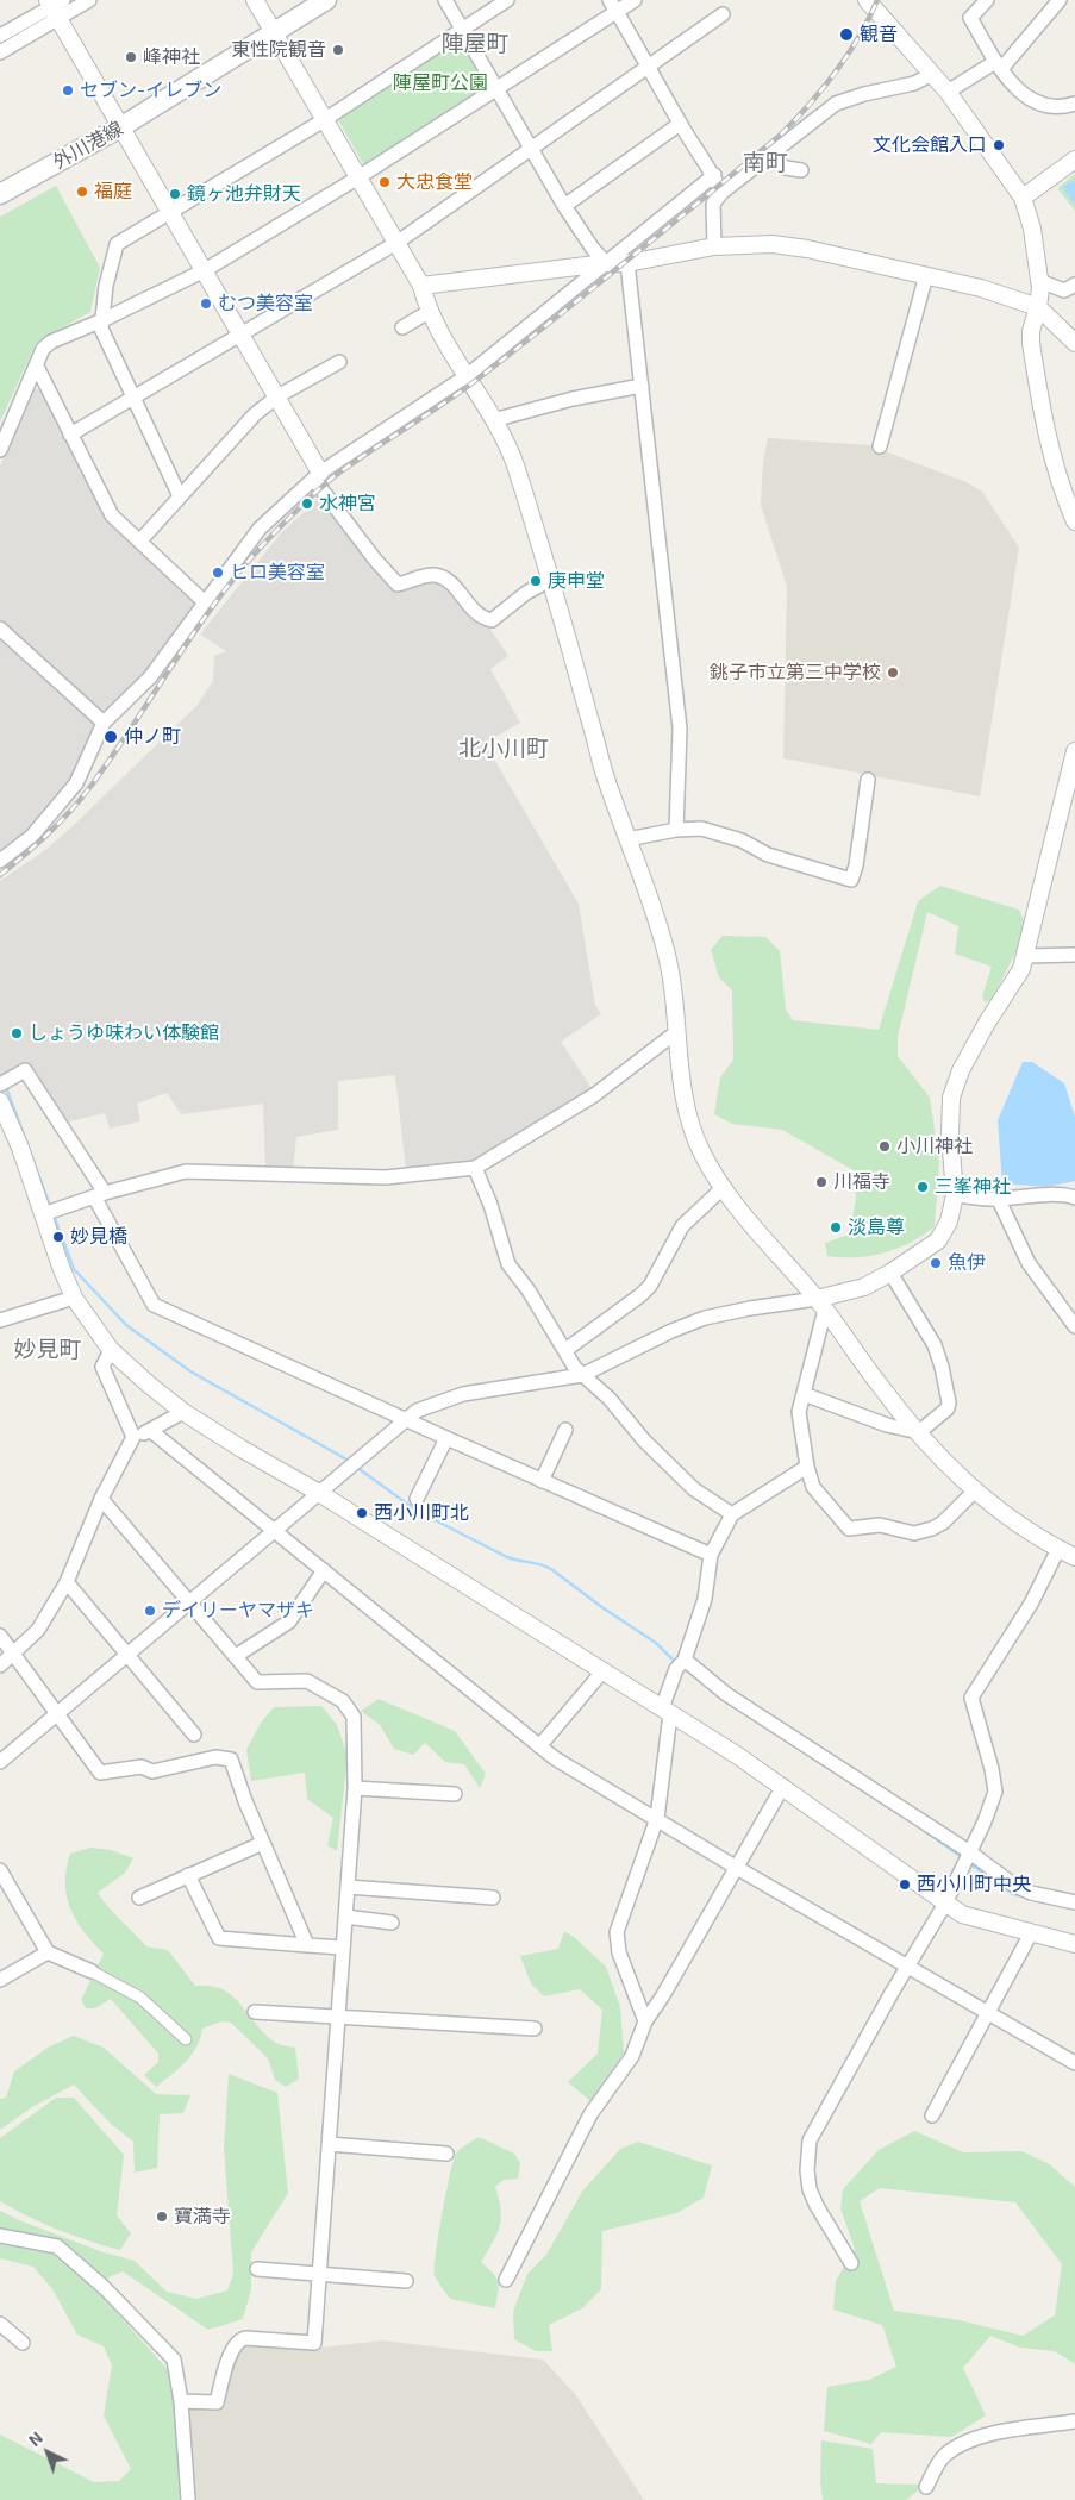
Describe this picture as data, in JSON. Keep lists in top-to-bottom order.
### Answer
{
  "streets": {
    "main road": ["外川港線"]
  },
  "districts": [
    "陣屋町",
    "南町",
    "北小川町",
    "妙見町"
  ],
  "parks": ["陣屋町公園"],
  "places": [
    "観音",
    "東性院観音",
    "峰神社",
    "セブン-イレブン",
    "文化会館入口",
    "大忠食堂",
    "福庭",
    "鏡ヶ池弁財天",
    "むつ美容室",
    "水神宮",
    "ヒロ美容室",
    "庚申堂",
    "銚子市立第三中学校",
    "仲ノ町",
    "しょうゆ味わい体験館",
    "小川神社",
    "川福寺",
    "三峯神社",
    "淡島尊",
    "妙見橋",
    "魚伊",
    "西小川町北",
    "デイリーヤマザキ",
    "西小川町中央",
    "寶満寺"
  ],
  "north": "top left"
}
